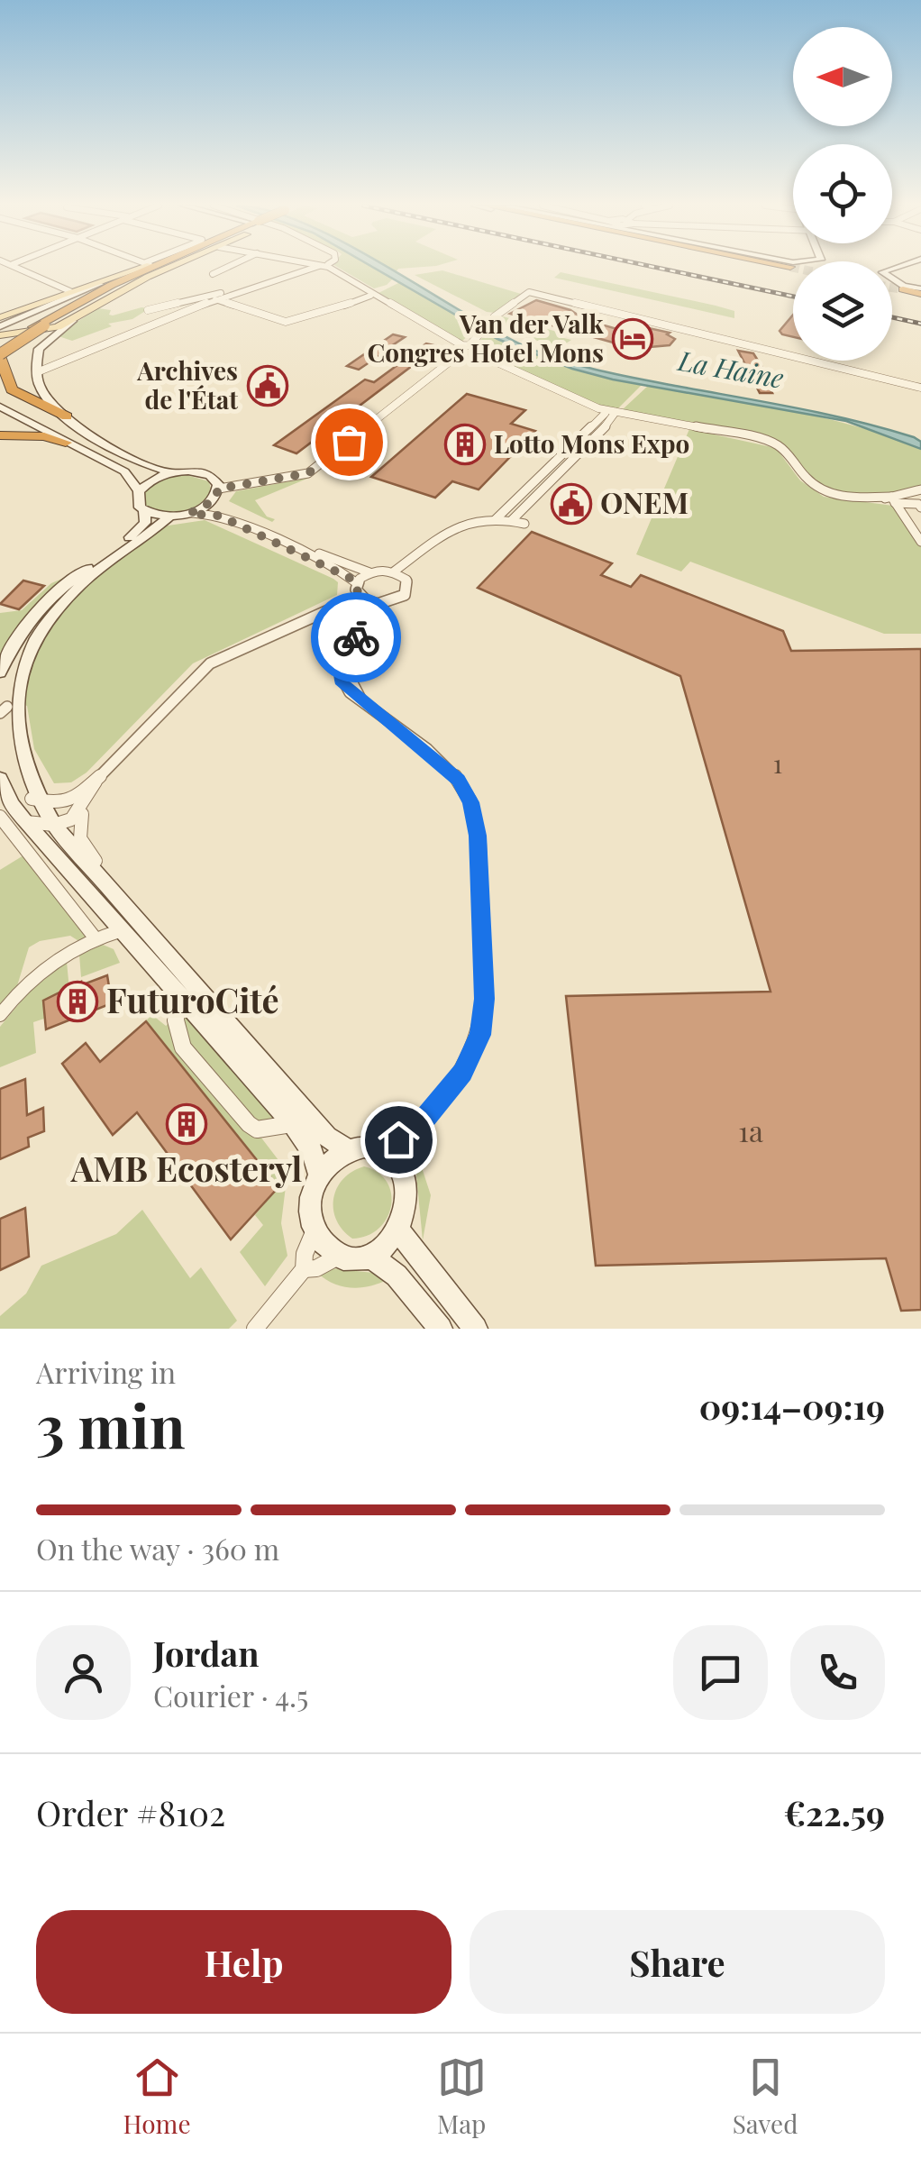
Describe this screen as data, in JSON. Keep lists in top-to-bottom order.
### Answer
{
  "water": ["La Haine"],
  "places": {
    "hotel": ["Van der Valk Congres Hotel Mons"],
    "public building": ["Archives de l'État", "ONEM"],
    "building": ["Lotto Mons Expo", "FuturoCité", "AMB Ecosteryl"]
  },
  "house_numbers": ["1", "1a"],
  "north": "left",
  "page": {
    "heading": ["3 min", "Arriving in", "09:14–09:19"],
    "panel": [
      "Jordan",
      "Courier · 4.5",
      "Order #8102",
      "€22.59"
    ],
    "bar": "On the way · 360 m",
    "buttons": ["Help", "Share"],
    "tabs": ["Home", "Map", "Saved"]
  }
}
